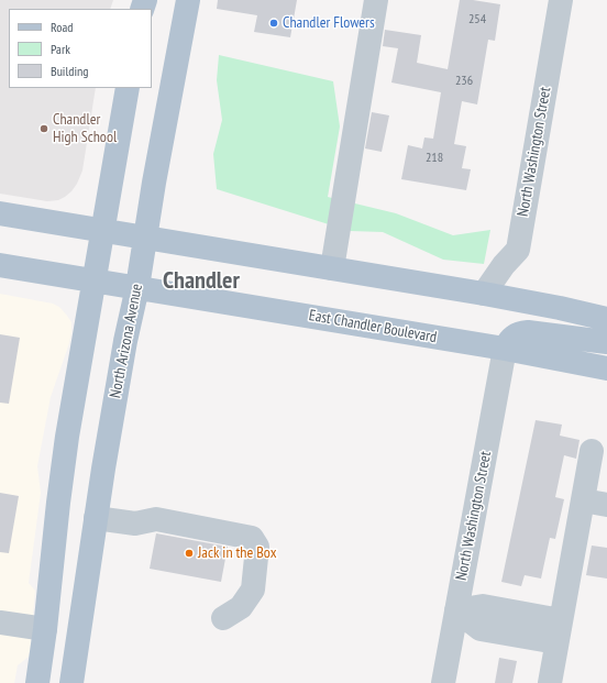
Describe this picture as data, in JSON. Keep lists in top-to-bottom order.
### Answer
{
  "streets": {
    "main road": ["East Chandler Boulevard", "North Arizona Avenue"],
    "street": ["North Washington Street"]
  },
  "crossings": [
    ["North Washington Street", "East Chandler Boulevard"],
    ["East Chandler Boulevard", "North Arizona Avenue"]
  ],
  "districts": ["Chandler"],
  "places": ["Chandler Flowers", "Chandler High School", "Jack in the Box"],
  "house_numbers": ["254", "236", "218"],
  "legend": ["Road", "Park", "Building"]
}
